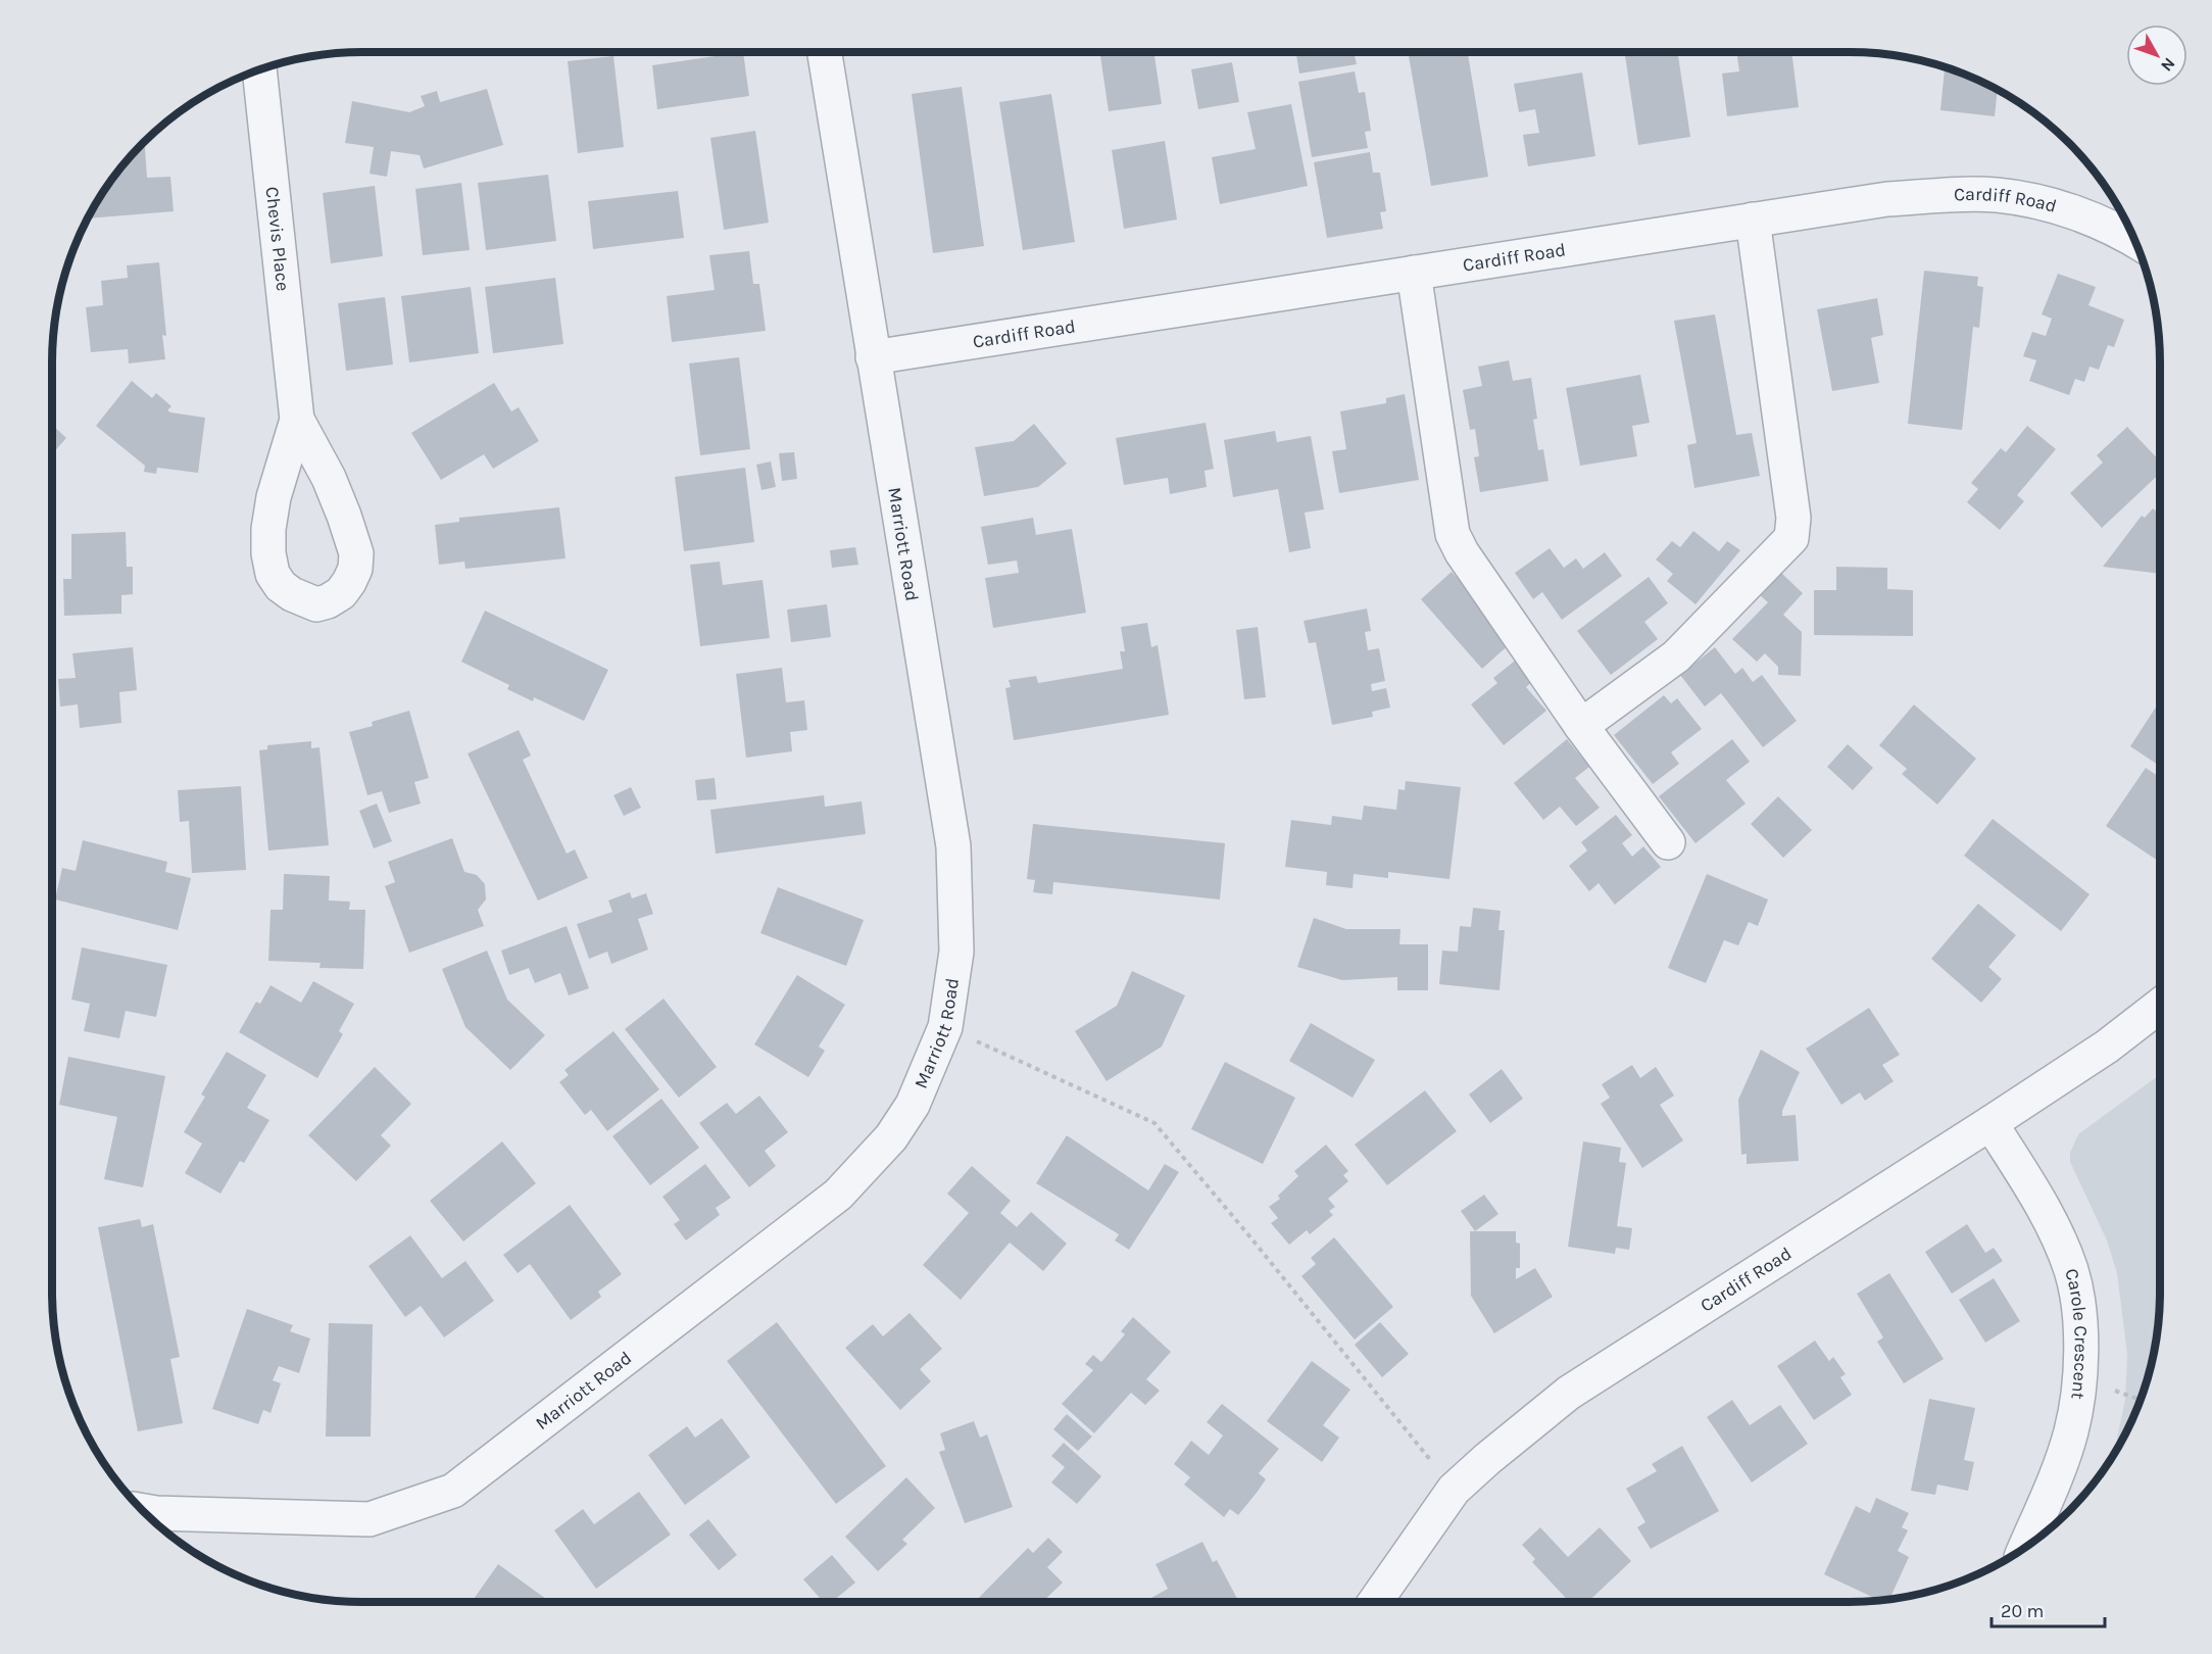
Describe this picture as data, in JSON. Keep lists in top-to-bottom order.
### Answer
{
  "streets": {
    "street": [
      "Cardiff Road",
      "Chevis Place",
      "Marriott Road",
      "Carole Crescent"
    ]
  },
  "crossings": [
    ["Cardiff Road", "Marriott Road"],
    ["Cardiff Road", "Carole Crescent"]
  ],
  "scale_bar": "20 m",
  "north": "bottom right"
}
